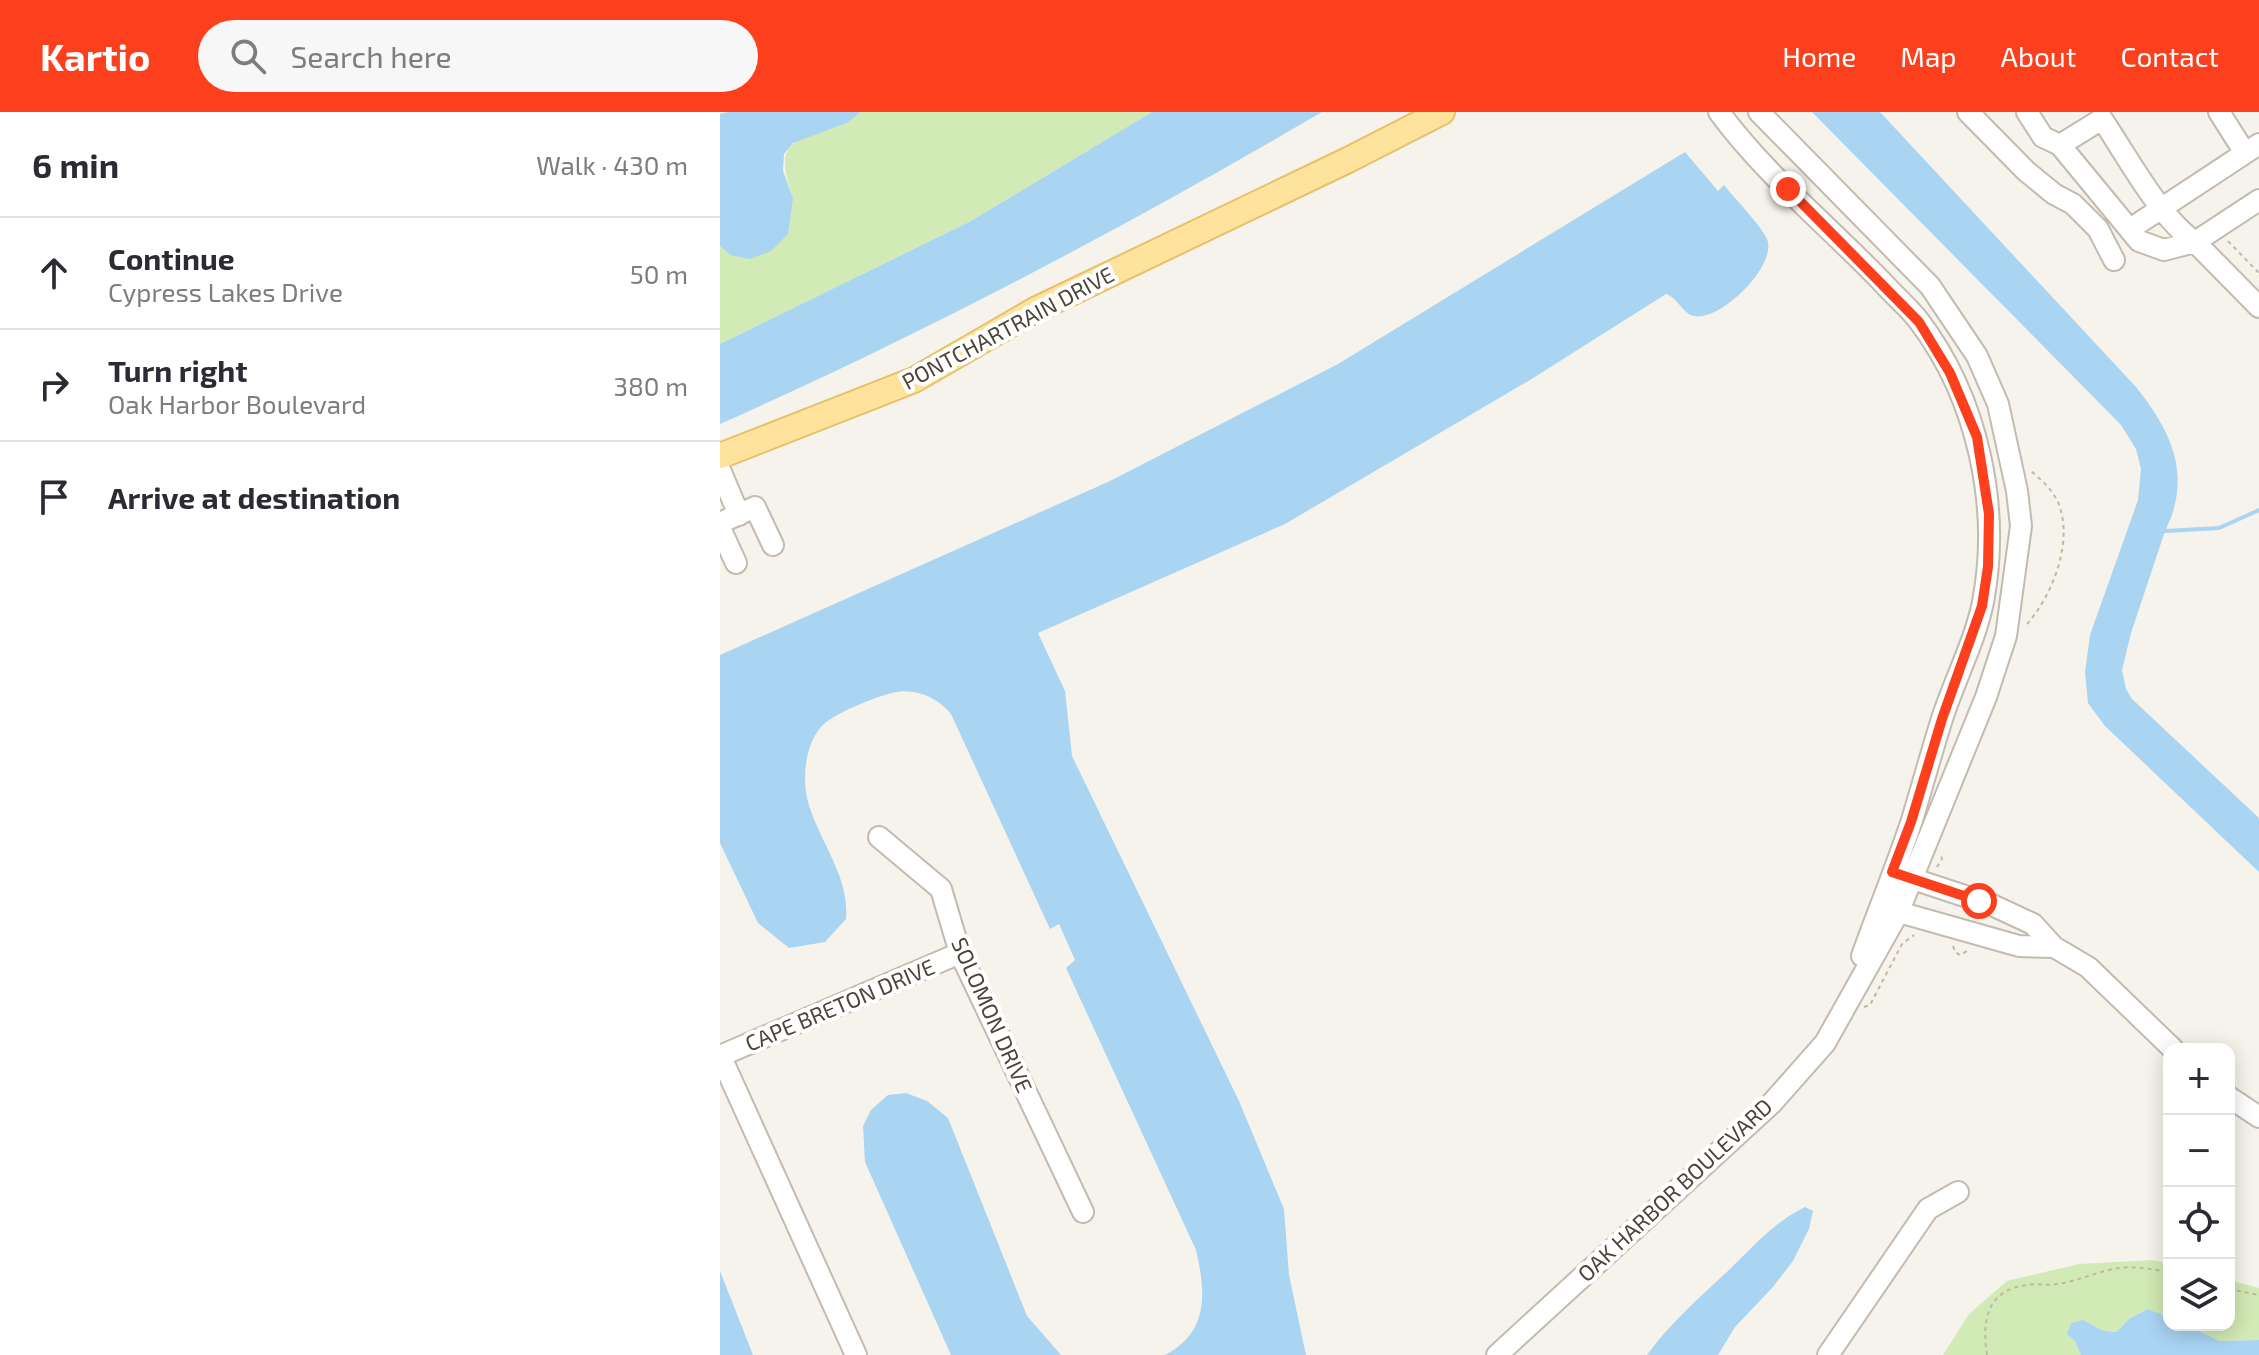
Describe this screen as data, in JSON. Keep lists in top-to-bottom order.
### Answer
{
  "streets": {
    "main road": ["PONTCHARTRAIN DRIVE"],
    "street": ["CAPE BRETON DRIVE", "SOLOMON DRIVE", "OAK HARBOR BOULEVARD"]
  },
  "crossings": [
    ["CAPE BRETON DRIVE", "SOLOMON DRIVE"]
  ],
  "page": {
    "header": "Kartio",
    "search": "Search here",
    "nav": [
      "Home",
      "Map",
      "About",
      "Contact"
    ],
    "heading": ["6 min", "Walk · 430 m"],
    "list": [
      ["Continue", "Cypress Lakes Drive", "50 m"],
      ["Turn right", "Oak Harbor Boulevard", "380 m"],
      "Arrive at destination"
    ],
    "map_buttons": ["+", "−"]
  }
}
